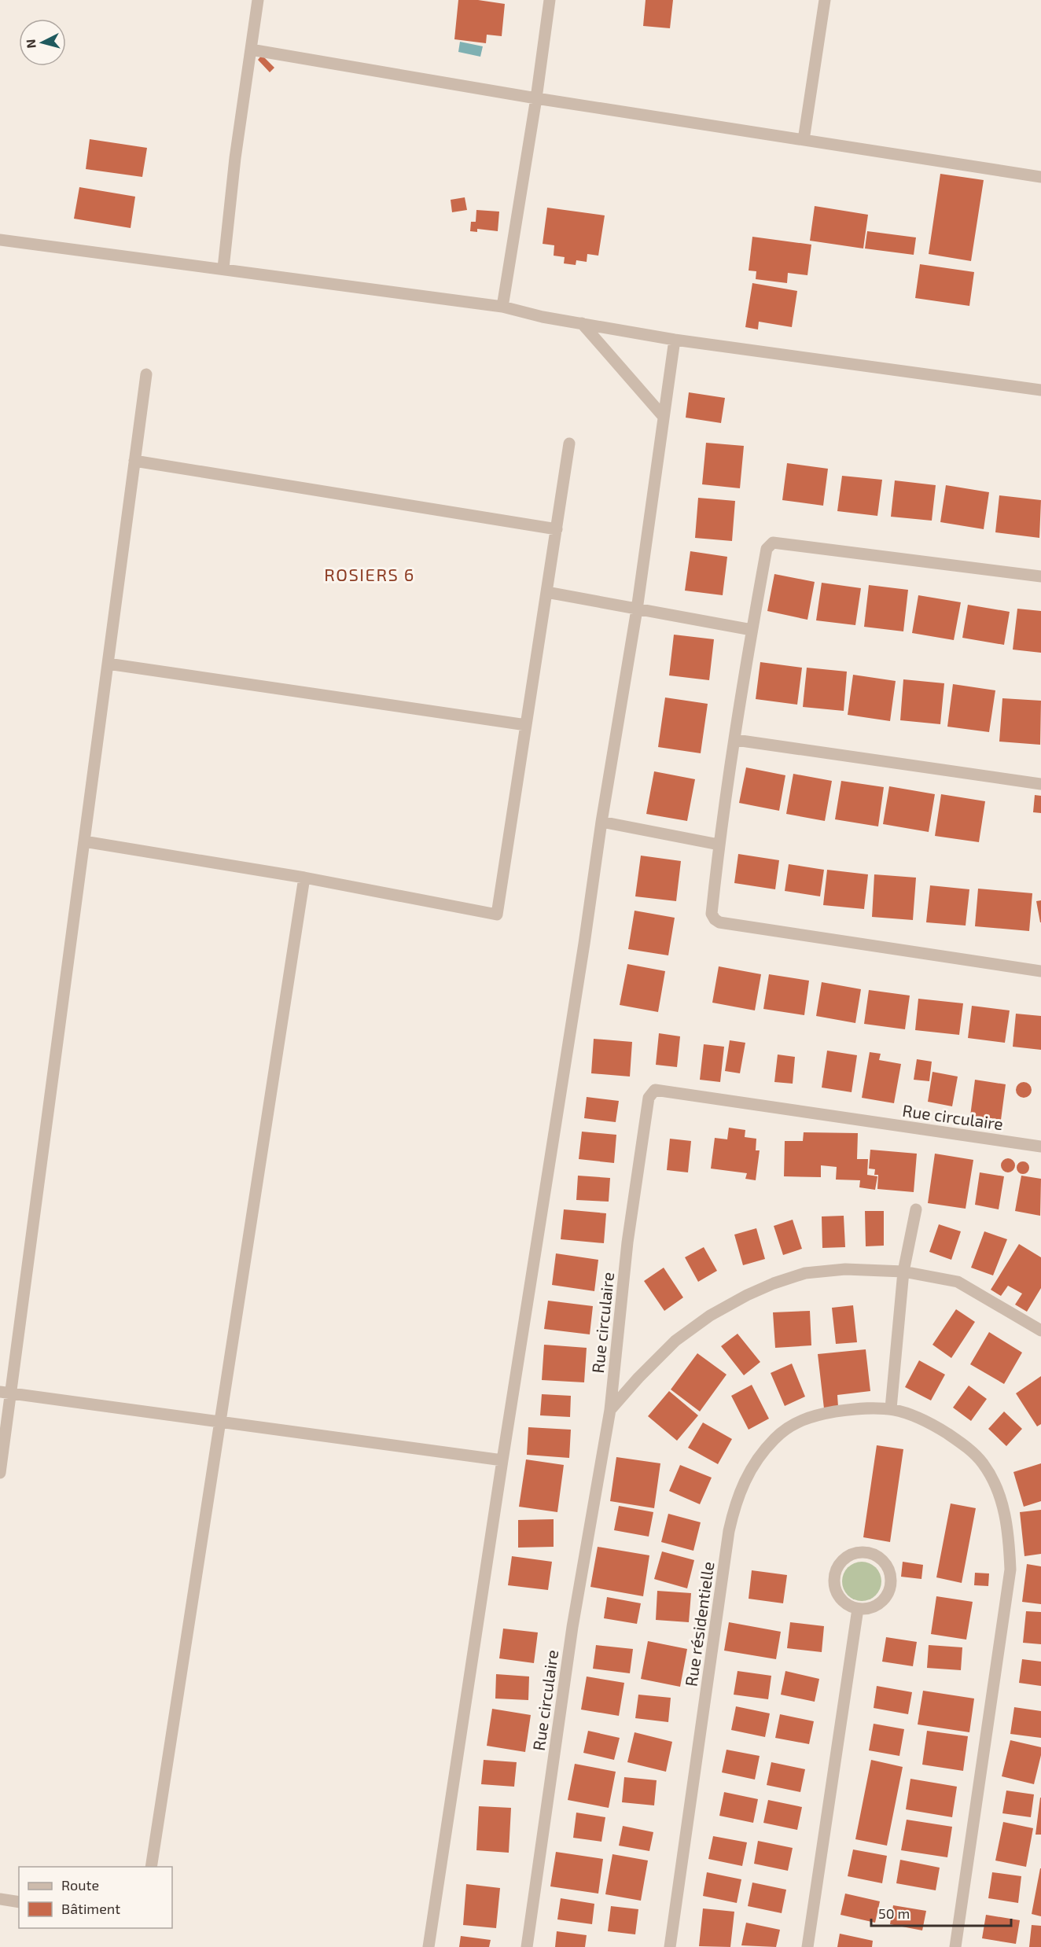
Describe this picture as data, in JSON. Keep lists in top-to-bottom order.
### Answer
{
  "streets": {
    "street": ["Rue circulaire", "Rue résidentielle"]
  },
  "districts": ["ROSIERS 6"],
  "legend": ["Route", "Bâtiment"],
  "scale_bar": "50 m",
  "north": "left"
}
